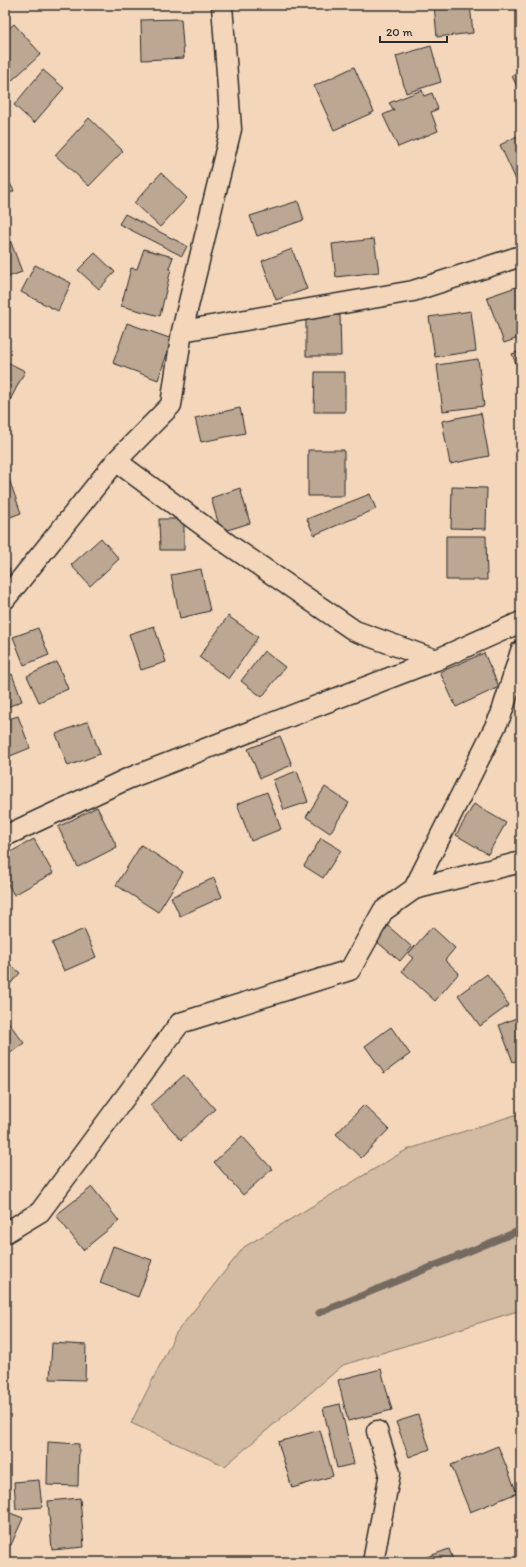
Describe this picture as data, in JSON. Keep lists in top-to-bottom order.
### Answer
{
  "scale_bar": "20 m"
}
